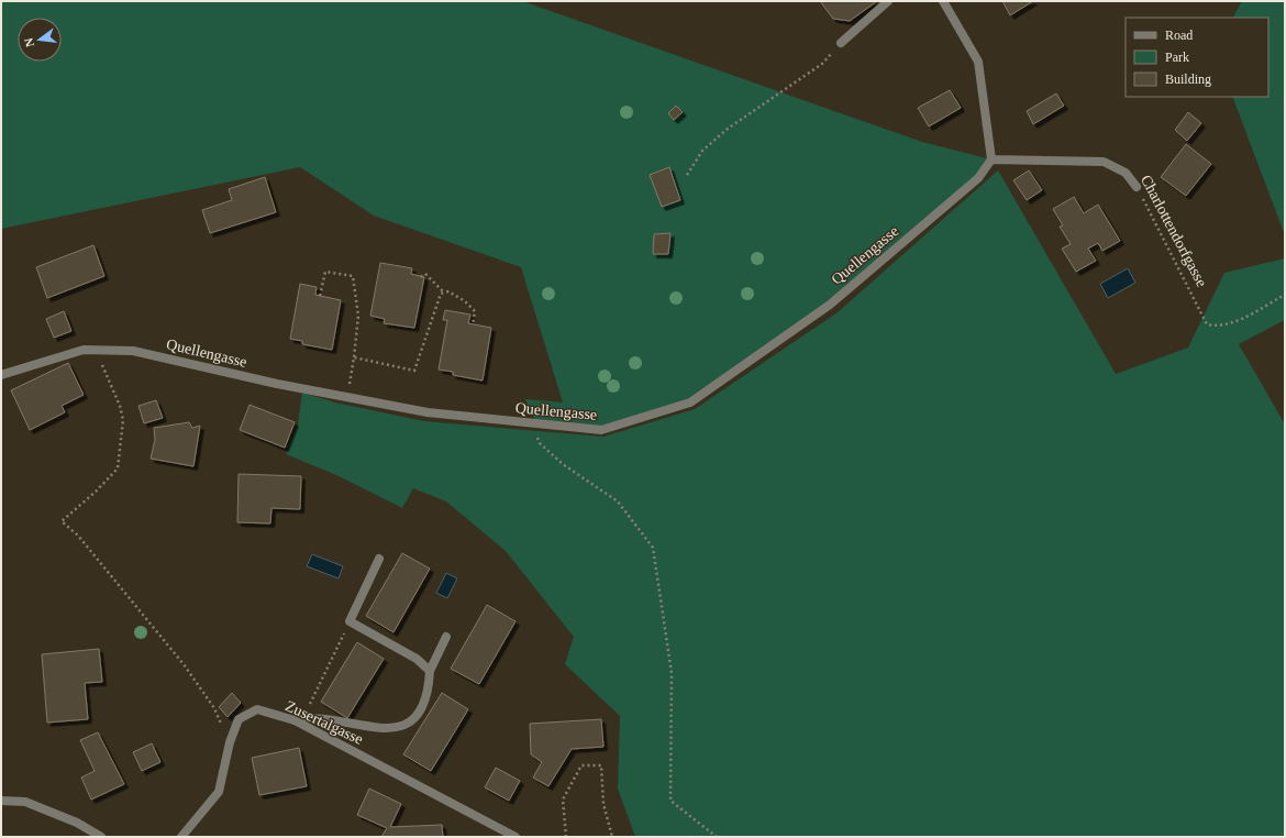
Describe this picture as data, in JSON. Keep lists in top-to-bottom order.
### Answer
{
  "streets": {
    "street": ["Charlottendorfgasse", "Quellengasse", "Zusertalgasse"]
  },
  "crossings": [
    ["Charlottendorfgasse", "Quellengasse"]
  ],
  "legend": ["Road", "Park", "Building"],
  "north": "left"
}
